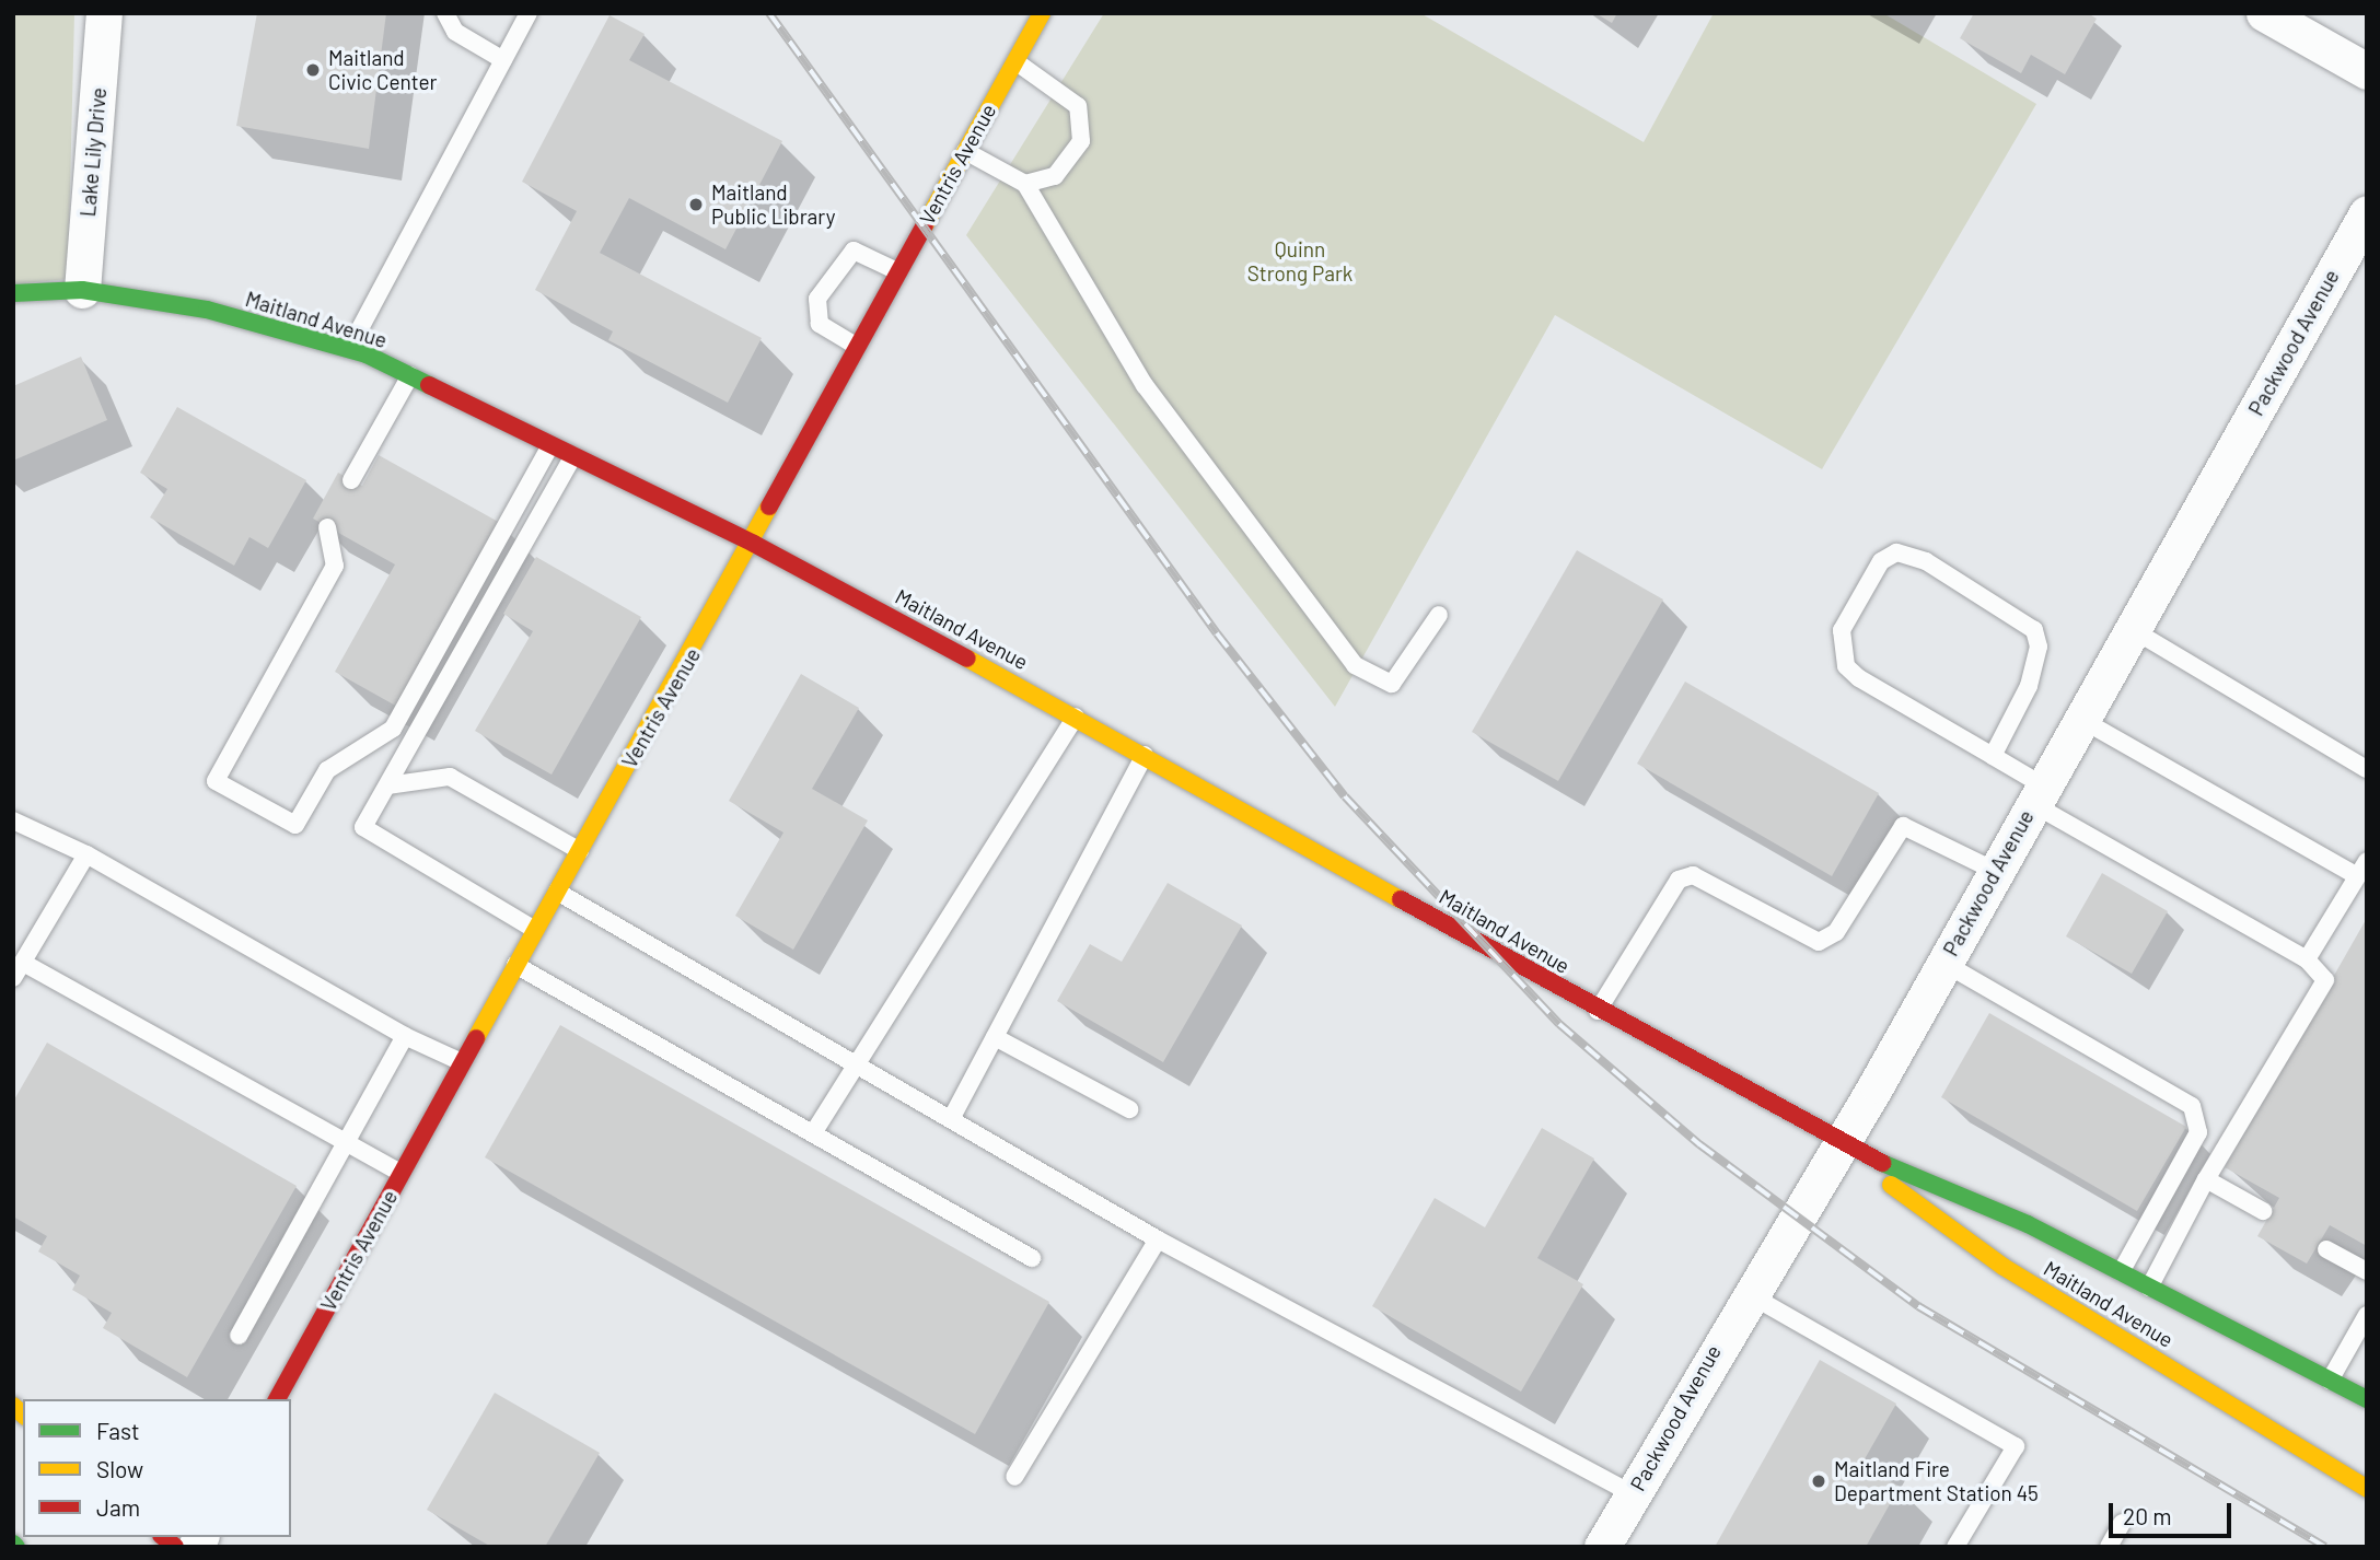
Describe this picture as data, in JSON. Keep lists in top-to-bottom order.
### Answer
{
  "streets": {
    "main road": ["Ventris Avenue", "Maitland Avenue"],
    "street": ["Lake Lily Drive", "Packwood Avenue"]
  },
  "crossings": [
    ["Lake Lily Drive", "Maitland Avenue"],
    ["Ventris Avenue", "Maitland Avenue"],
    ["Maitland Avenue", "Packwood Avenue"]
  ],
  "parks": ["Quinn Strong Park"],
  "places": ["Maitland Civic Center", "Maitland Public Library", "Maitland Fire Department Station 45"],
  "legend": ["Fast", "Slow", "Jam"],
  "scale_bar": "20 m"
}
